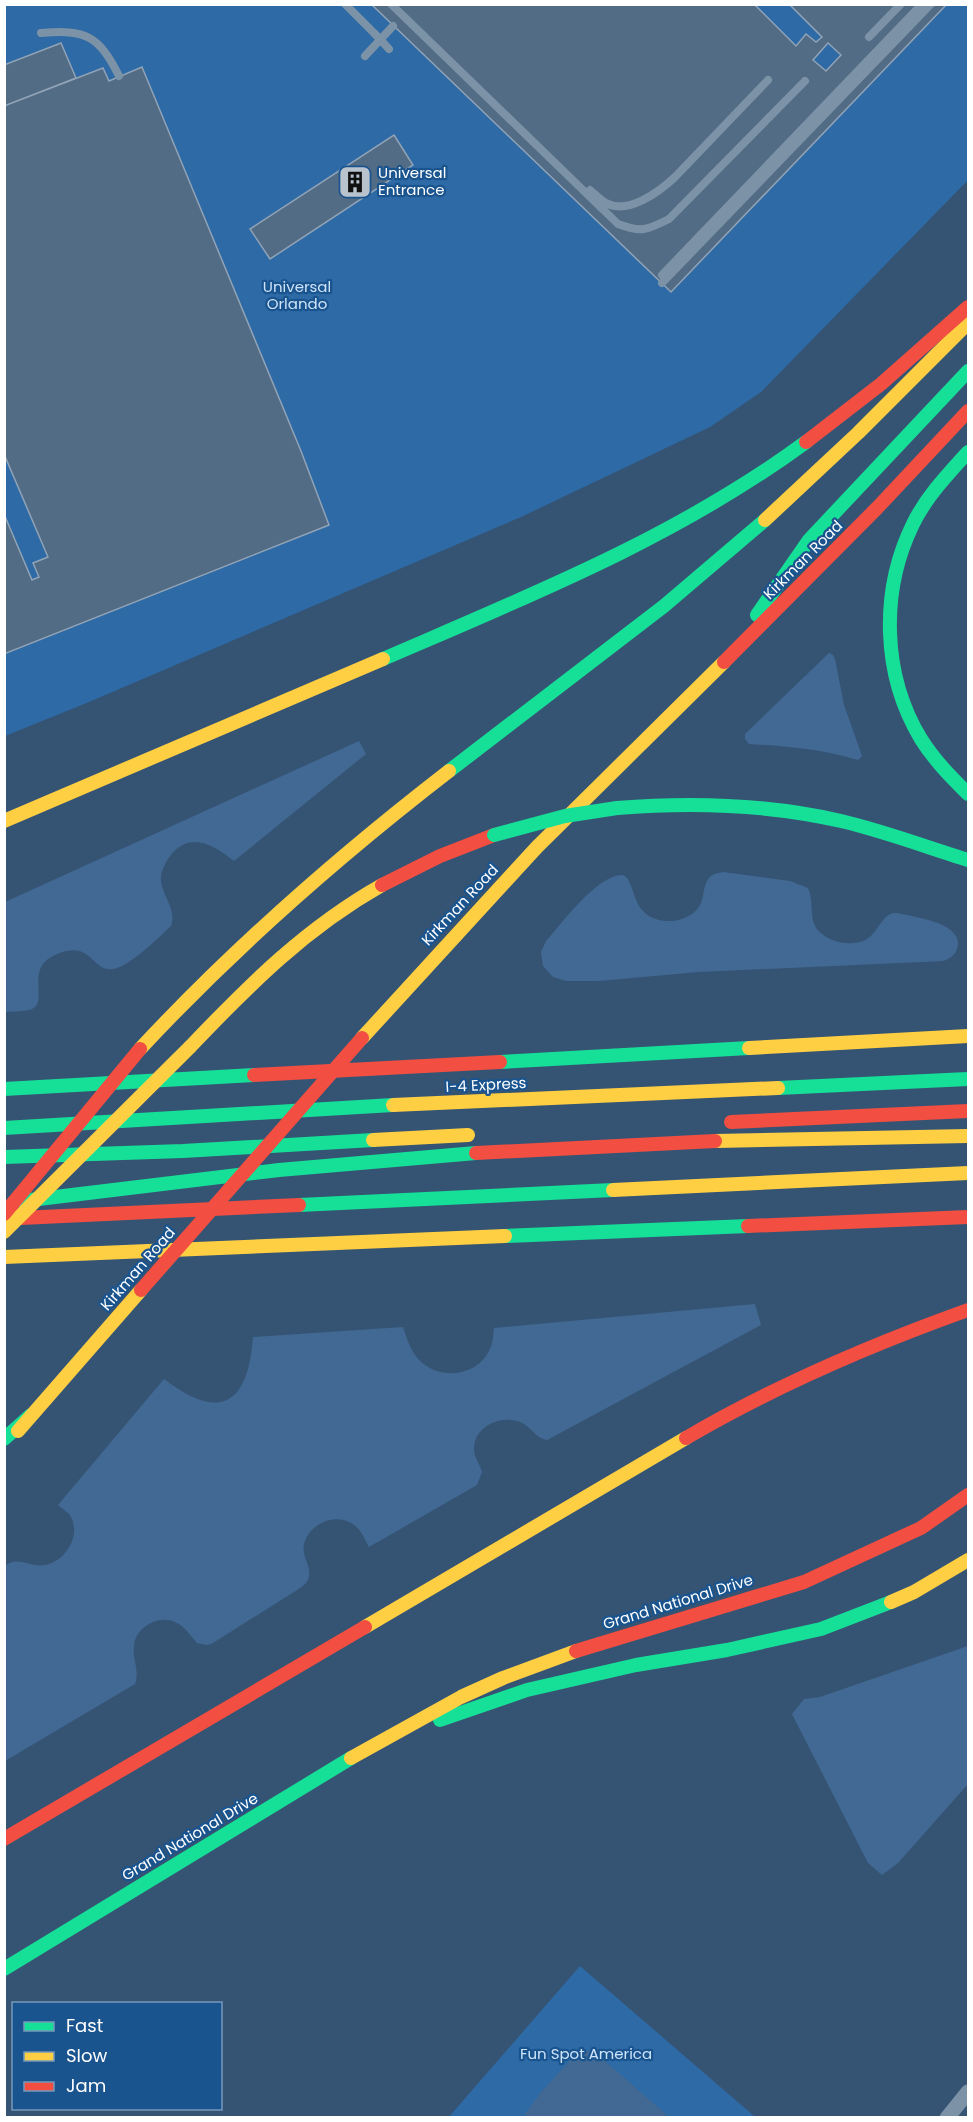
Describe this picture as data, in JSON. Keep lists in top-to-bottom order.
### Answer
{
  "streets": {
    "main road": ["Kirkman Road", "I-4 Express", "Grand National Drive"]
  },
  "parks": ["Universal Orlando", "Fun Spot America"],
  "places": {
    "building": ["Universal Entrance"]
  },
  "legend": ["Fast", "Slow", "Jam"]
}
